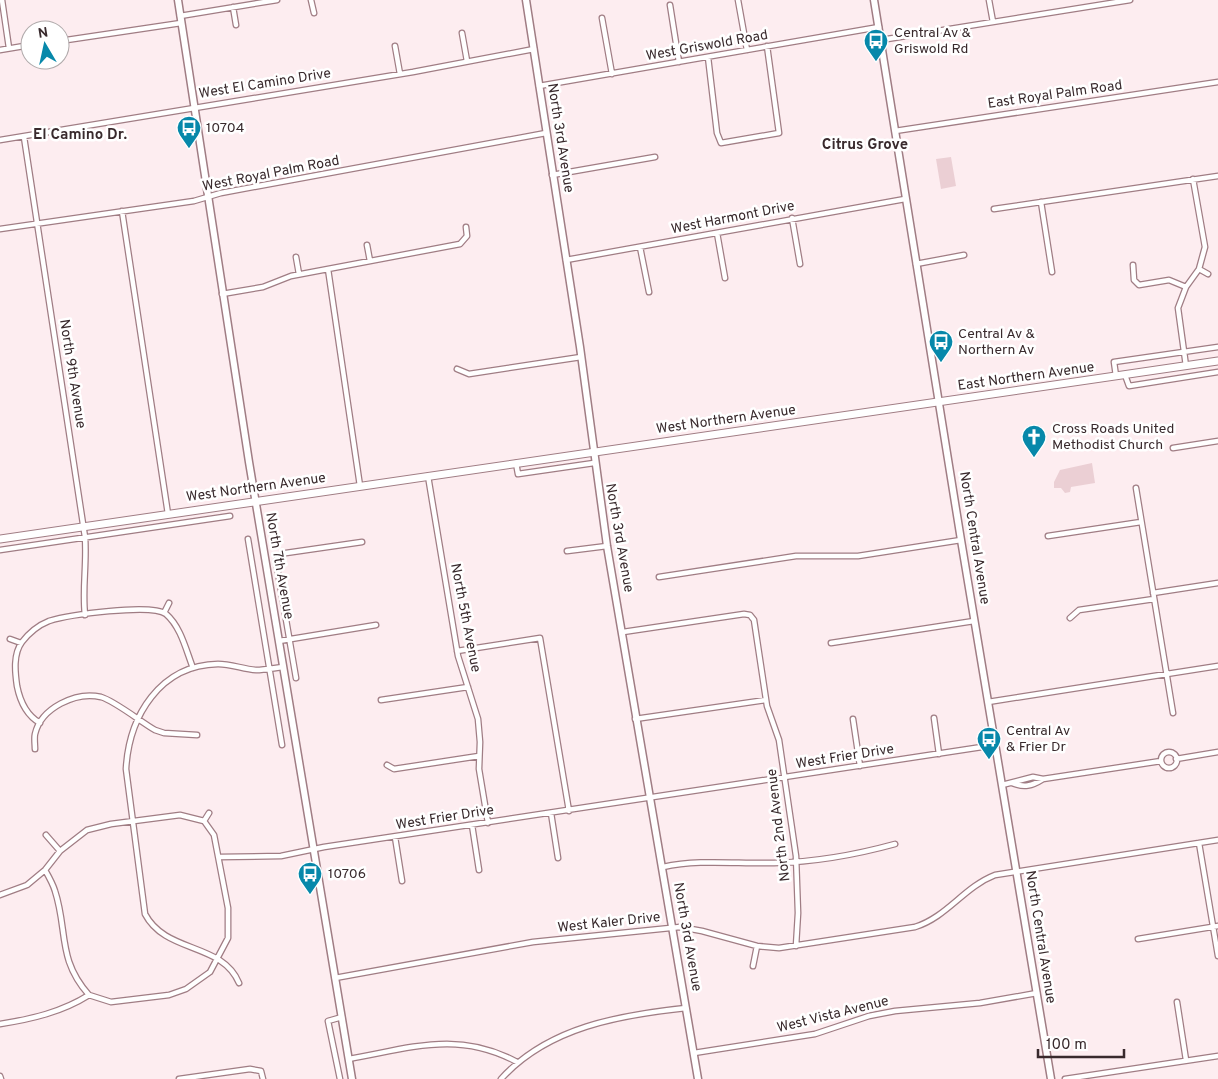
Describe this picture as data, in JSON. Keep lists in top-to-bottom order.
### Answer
{
  "streets": {
    "main road": [
      "North 3rd Avenue",
      "East Northern Avenue",
      "West Northern Avenue",
      "North Central Avenue",
      "North 7th Avenue"
    ],
    "street": [
      "West Griswold Road",
      "West El Camino Drive",
      "East Royal Palm Road",
      "West Royal Palm Road",
      "West Harmont Drive",
      "North 9th Avenue",
      "North 5th Avenue",
      "West Frier Drive",
      "North 2nd Avenue",
      "West Kaler Drive",
      "West Vista Avenue"
    ]
  },
  "crossings": [
    ["West Griswold Road", "North 3rd Avenue"],
    ["West Griswold Road", "North Central Avenue"],
    ["West El Camino Drive", "North 3rd Avenue"],
    ["West El Camino Drive", "North 9th Avenue"],
    ["West El Camino Drive", "North 7th Avenue"],
    ["East Royal Palm Road", "North Central Avenue"],
    ["North 3rd Avenue", "West Royal Palm Road"],
    ["North 3rd Avenue", "West Harmont Drive"],
    ["North 3rd Avenue", "West Northern Avenue"],
    ["North 3rd Avenue", "West Frier Drive"],
    ["North 3rd Avenue", "North 2nd Avenue"],
    ["North 3rd Avenue", "West Kaler Drive"],
    ["North 3rd Avenue", "West Vista Avenue"],
    ["West Royal Palm Road", "North 9th Avenue"],
    ["West Royal Palm Road", "North 7th Avenue"],
    ["West Harmont Drive", "North Central Avenue"],
    ["North 9th Avenue", "West Northern Avenue"],
    ["East Northern Avenue", "West Northern Avenue"],
    ["East Northern Avenue", "North Central Avenue"],
    ["West Northern Avenue", "North Central Avenue"],
    ["West Northern Avenue", "North 7th Avenue"],
    ["West Northern Avenue", "North 5th Avenue"],
    ["North Central Avenue", "West Frier Drive"],
    ["North Central Avenue", "West Kaler Drive"],
    ["North Central Avenue", "West Vista Avenue"],
    ["North 7th Avenue", "West Frier Drive"],
    ["North 7th Avenue", "West Kaler Drive"],
    ["North 5th Avenue", "West Frier Drive"],
    ["West Frier Drive", "North 2nd Avenue"],
    ["North 2nd Avenue", "West Kaler Drive"]
  ],
  "districts": ["El Camino Dr.", "Citrus Grove"],
  "places": {
    "bus stop": [
      "Central Av & Griswold Rd",
      "10704",
      "Central Av & Northern Av",
      "Central Av & Frier Dr",
      "10706"
    ],
    "church": ["Cross Roads United Methodist Church"]
  },
  "scale_bar": "100 m",
  "north": "top"
}
